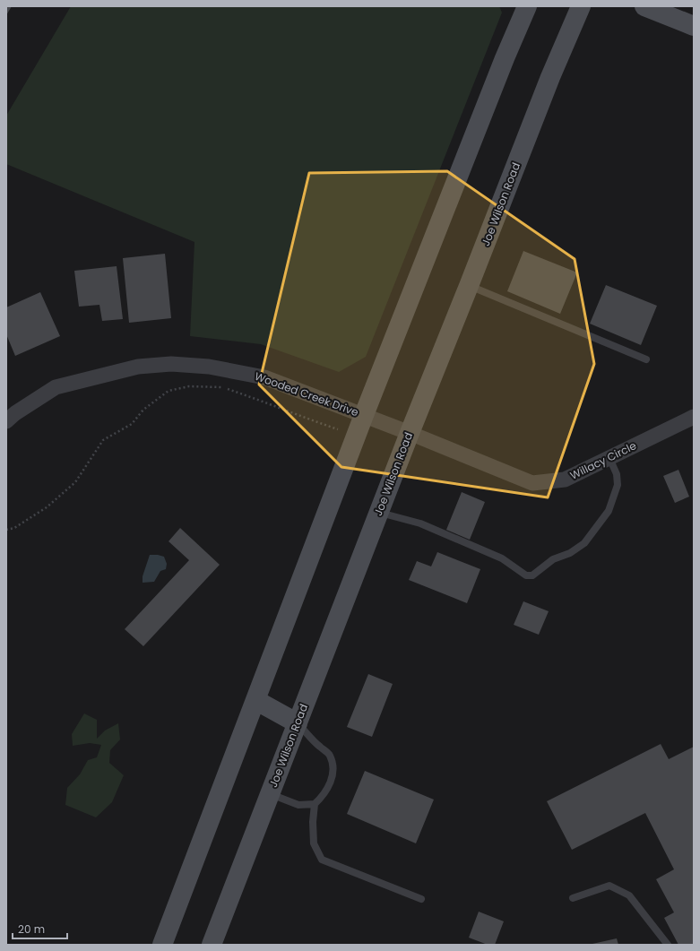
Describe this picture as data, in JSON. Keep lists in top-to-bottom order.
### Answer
{
  "streets": {
    "main road": ["Joe Wilson Road"],
    "street": ["Wooded Creek Drive", "Willacy Circle"]
  },
  "crossings": [
    ["Joe Wilson Road", "Wooded Creek Drive"],
    ["Joe Wilson Road", "Willacy Circle"],
    ["Wooded Creek Drive", "Willacy Circle"]
  ],
  "scale_bar": "20 m"
}
